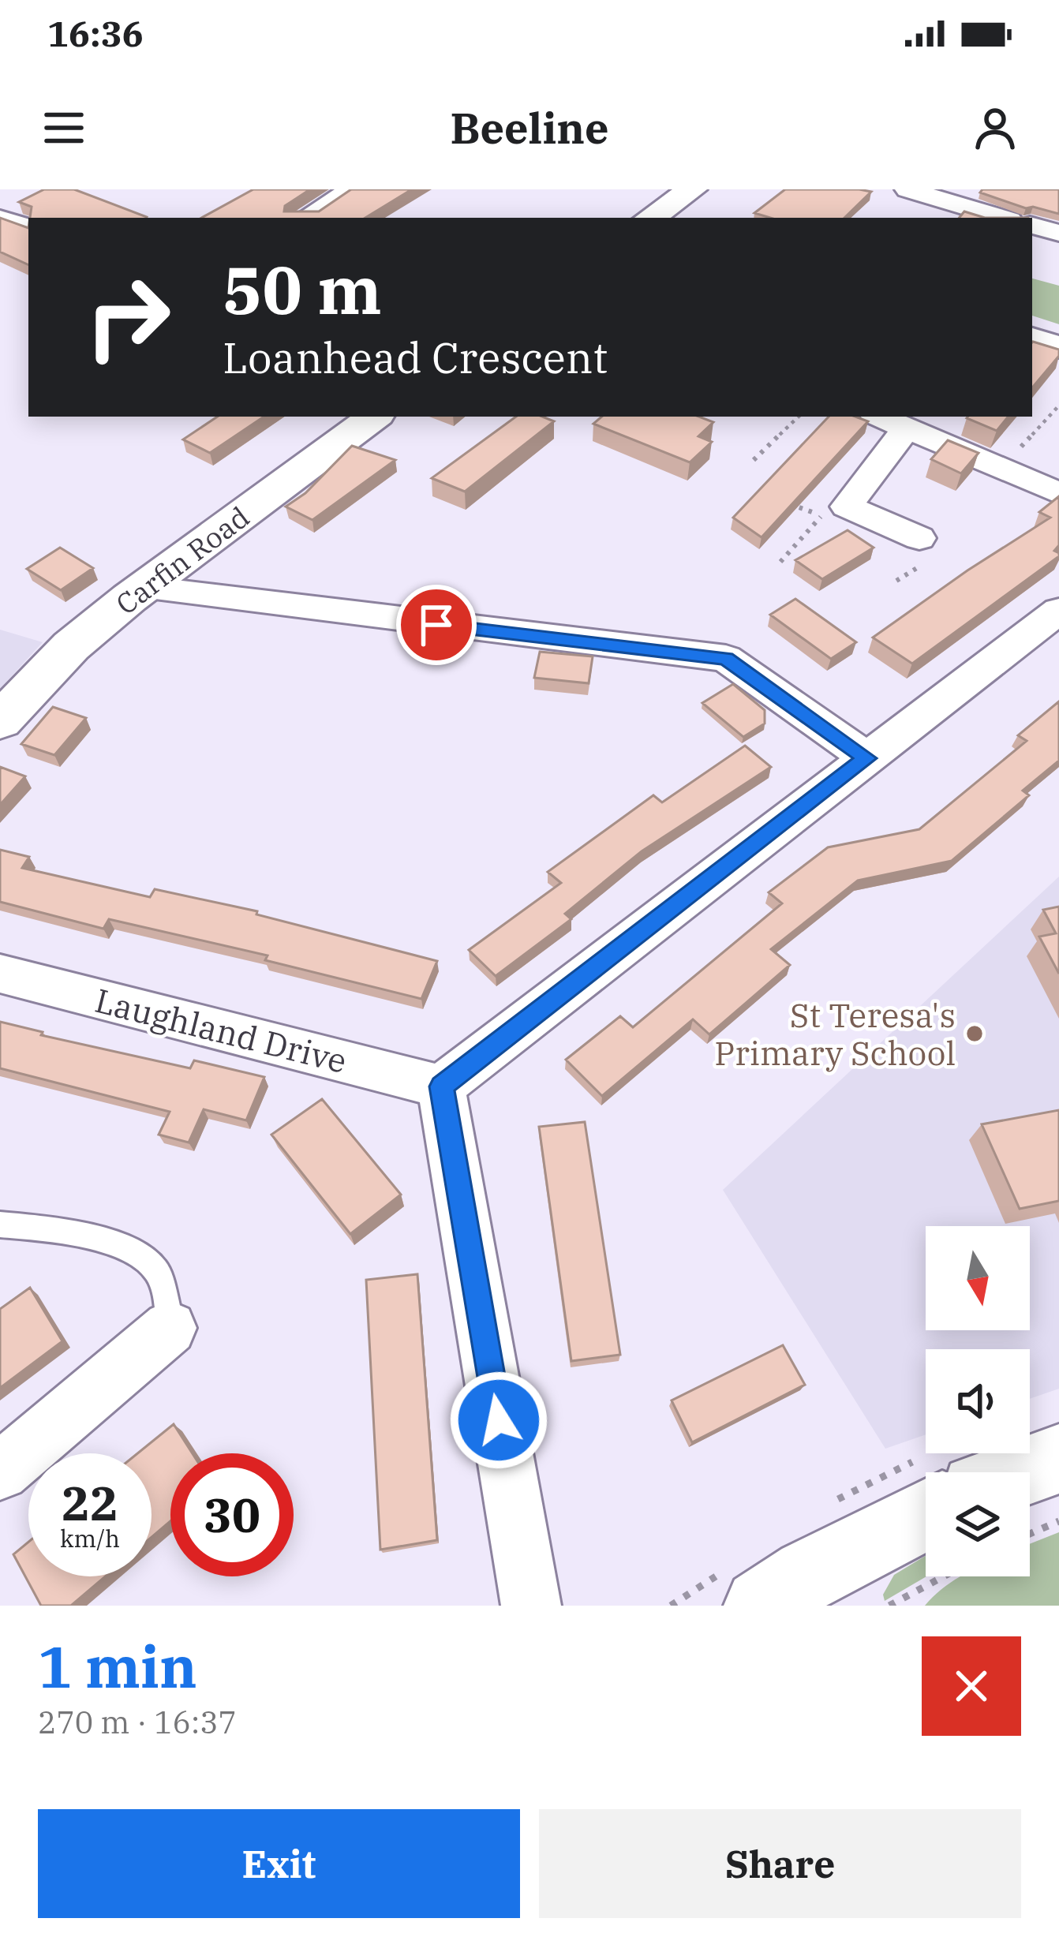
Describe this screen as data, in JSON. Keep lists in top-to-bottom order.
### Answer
{
  "streets": {
    "main road": ["Carfin Road"],
    "street": ["Laughland Drive"]
  },
  "places": ["St Teresa's Primary School"],
  "north": "bottom",
  "page": {
    "status": "16:36",
    "header": "Beeline",
    "turn": ["50 m", "Loanhead Crescent"],
    "speed": "22 km/h",
    "limit": "30",
    "heading": ["1 min", "270 m · 16:37"],
    "buttons": ["Exit", "Share"]
  }
}
